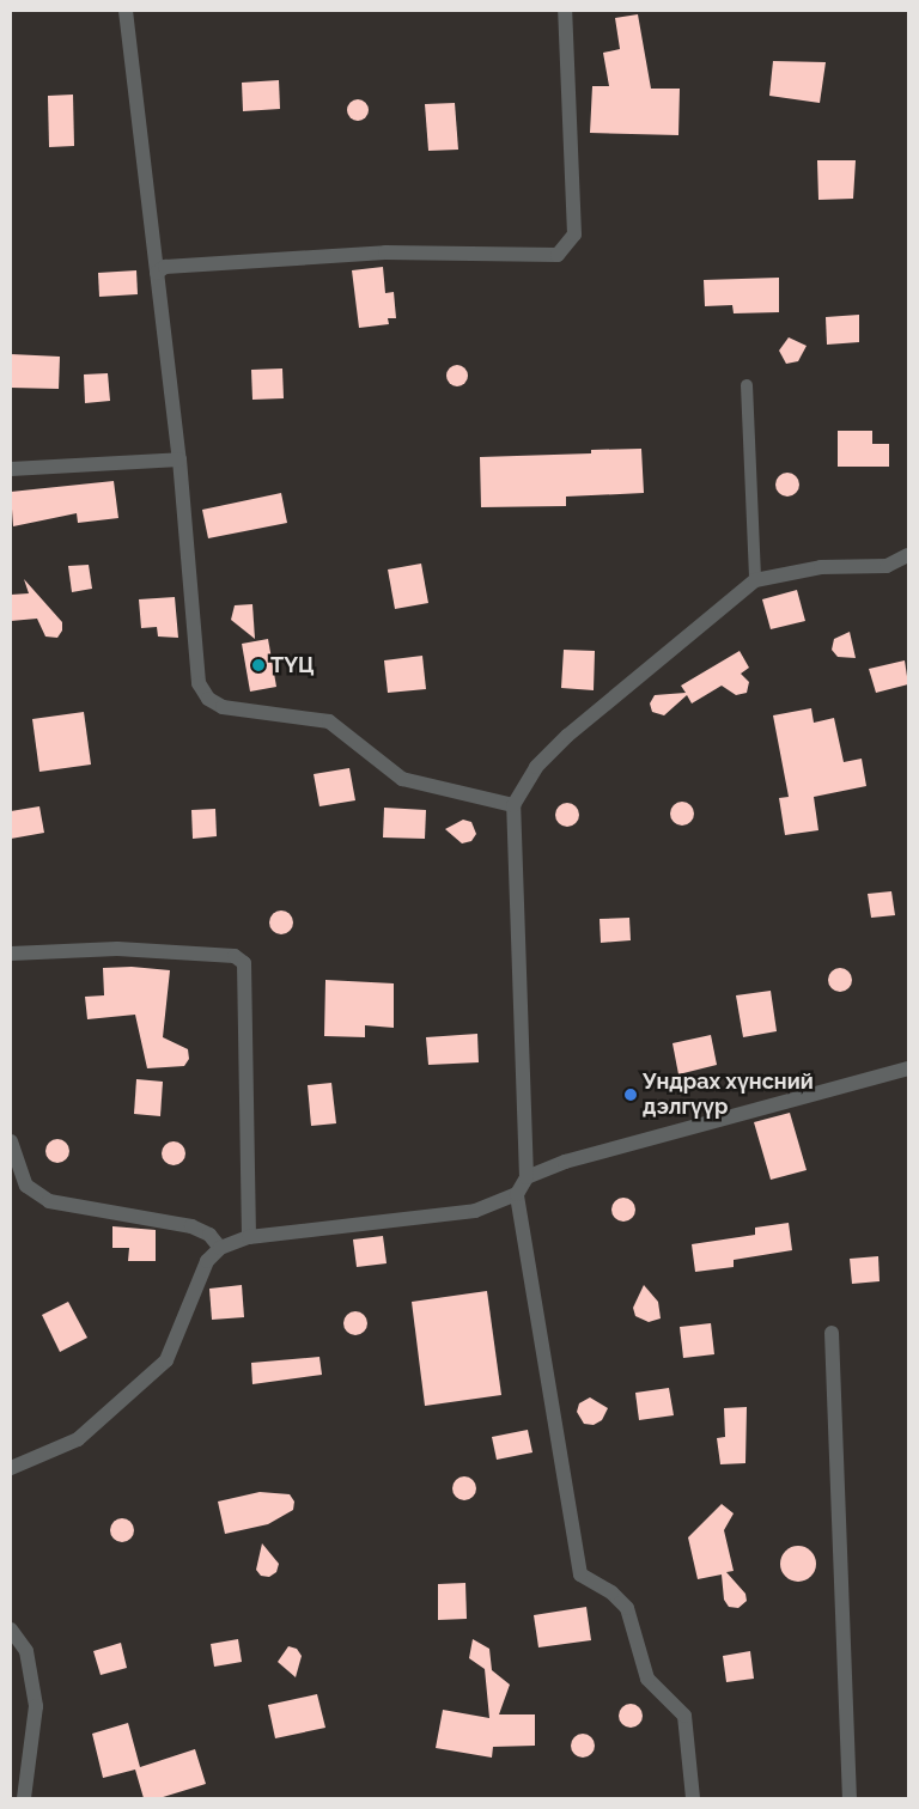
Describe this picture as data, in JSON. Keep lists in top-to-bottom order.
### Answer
{
  "places": ["ТҮЦ", "Ундрах хүнсний дэлгүүр"]
}
